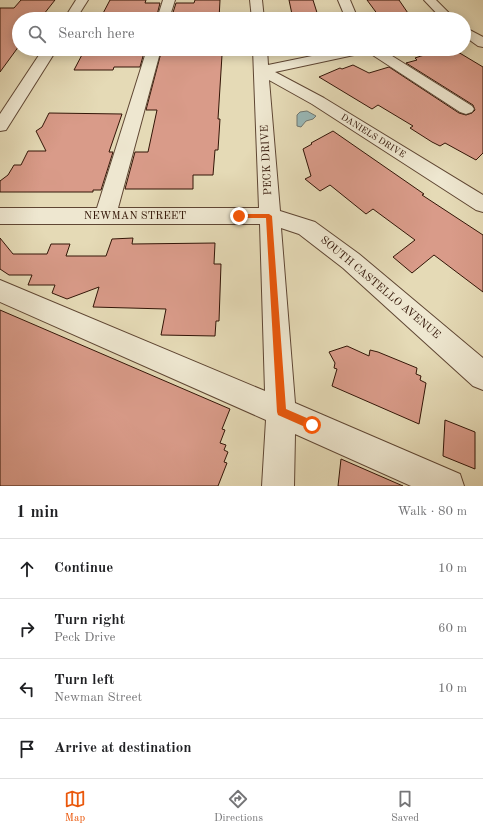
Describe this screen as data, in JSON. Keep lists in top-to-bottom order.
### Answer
{
  "streets": {
    "street": [
      "DANIELS DRIVE",
      "PECK DRIVE",
      "NEWMAN STREET",
      "SOUTH CASTELLO AVENUE"
    ]
  },
  "crossings": [
    ["DANIELS DRIVE", "PECK DRIVE"],
    ["PECK DRIVE", "NEWMAN STREET"],
    ["PECK DRIVE", "SOUTH CASTELLO AVENUE"],
    ["NEWMAN STREET", "SOUTH CASTELLO AVENUE"]
  ],
  "page": {
    "search": "Search here",
    "heading": ["1 min", "Walk · 80 m"],
    "list": [
      ["Continue", "10 m"],
      ["Turn right", "Peck Drive", "60 m"],
      ["Turn left", "Newman Street", "10 m"],
      "Arrive at destination"
    ],
    "nav": ["Map", "Directions", "Saved"]
  }
}
